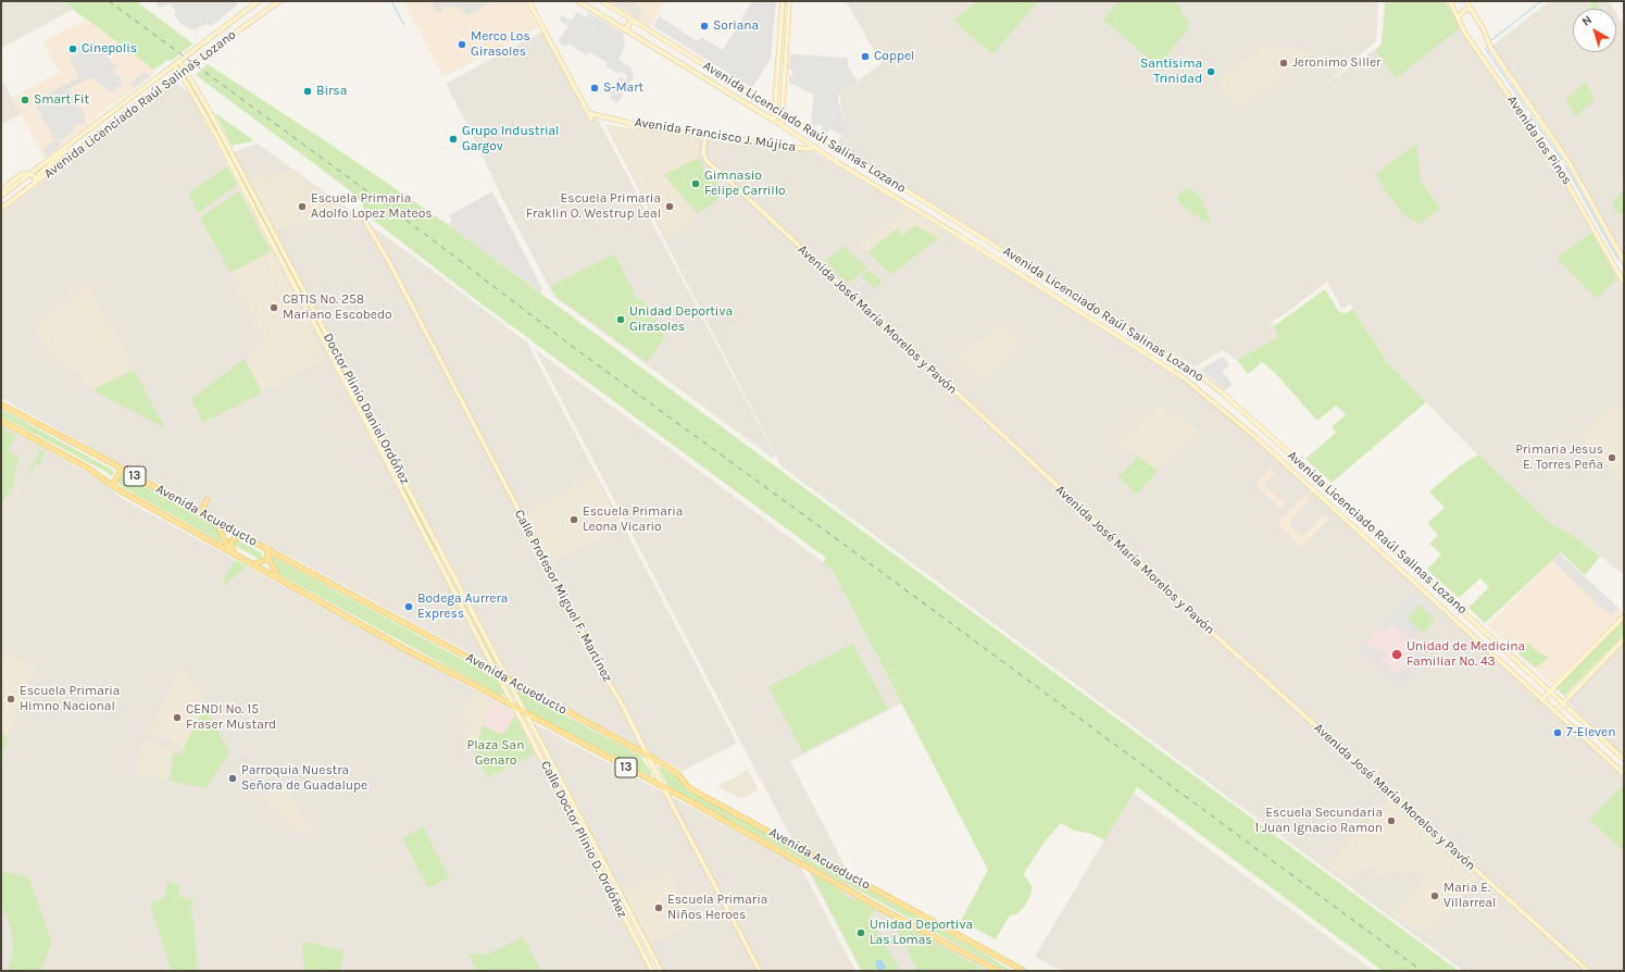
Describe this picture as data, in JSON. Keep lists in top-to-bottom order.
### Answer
{
  "streets": {
    "main road": ["13", "Avenida Acueducto"],
    "street": [
      "Avenida Licenciado Raúl Salinas Lozano",
      "Avenida Francisco J. Mújica",
      "Avenida los Pinos",
      "Avenida José María Morelos y Pavón",
      "Doctor Plinio Daniel Ordóñez",
      "Calle Profesor Miguel F. Martínez",
      "Calle Doctor Plinio D. Ordóñez"
    ]
  },
  "crossings": [
    ["Avenida Licenciado Raúl Salinas Lozano", "Avenida Francisco J. Mújica"],
    ["Avenida Licenciado Raúl Salinas Lozano", "Doctor Plinio Daniel Ordóñez"],
    ["Avenida Francisco J. Mújica", "Avenida José María Morelos y Pavón"],
    ["Doctor Plinio Daniel Ordóñez", "Avenida Acueducto"],
    ["Doctor Plinio Daniel Ordóñez", "Calle Doctor Plinio D. Ordóñez"],
    ["Avenida Acueducto", "Calle Profesor Miguel F. Martínez"],
    ["Avenida Acueducto", "Calle Doctor Plinio D. Ordóñez"]
  ],
  "parks": ["Plaza San Genaro"],
  "places": [
    "Soriana",
    "Merco Los Girasoles",
    "Cinepolis",
    "Coppel",
    "Jeronimo Siller",
    "Santisima Trinidad",
    "S-Mart",
    "Birsa",
    "Smart Fit",
    "Grupo Industrial Gargov",
    "Gimnasio Felipe Carrillo",
    "Escuela Primaria Adolfo Lopez Mateos",
    "Escuela Primaria Fraklin O. Westrup Leal",
    "CBTIS No. 258 Mariano Escobedo",
    "Unidad Deportiva Girasoles",
    "Primaria Jesus E. Torres Peña",
    "Escuela Primaria Leona Vicario",
    "Bodega Aurrera Express",
    "Unidad de Medicina Familiar No. 43",
    "Escuela Primaria Himno Nacional",
    "CENDI No. 15 Fraser Mustard",
    "7-Eleven",
    "Parroquia Nuestra Señora de Guadalupe",
    "Escuela Secundaria 1 Juan Ignacio Ramon",
    "Maria E. Villarreal",
    "Escuela Primaria Niños Heroes",
    "Unidad Deportiva Las Lomas"
  ],
  "north": "top left"
}
